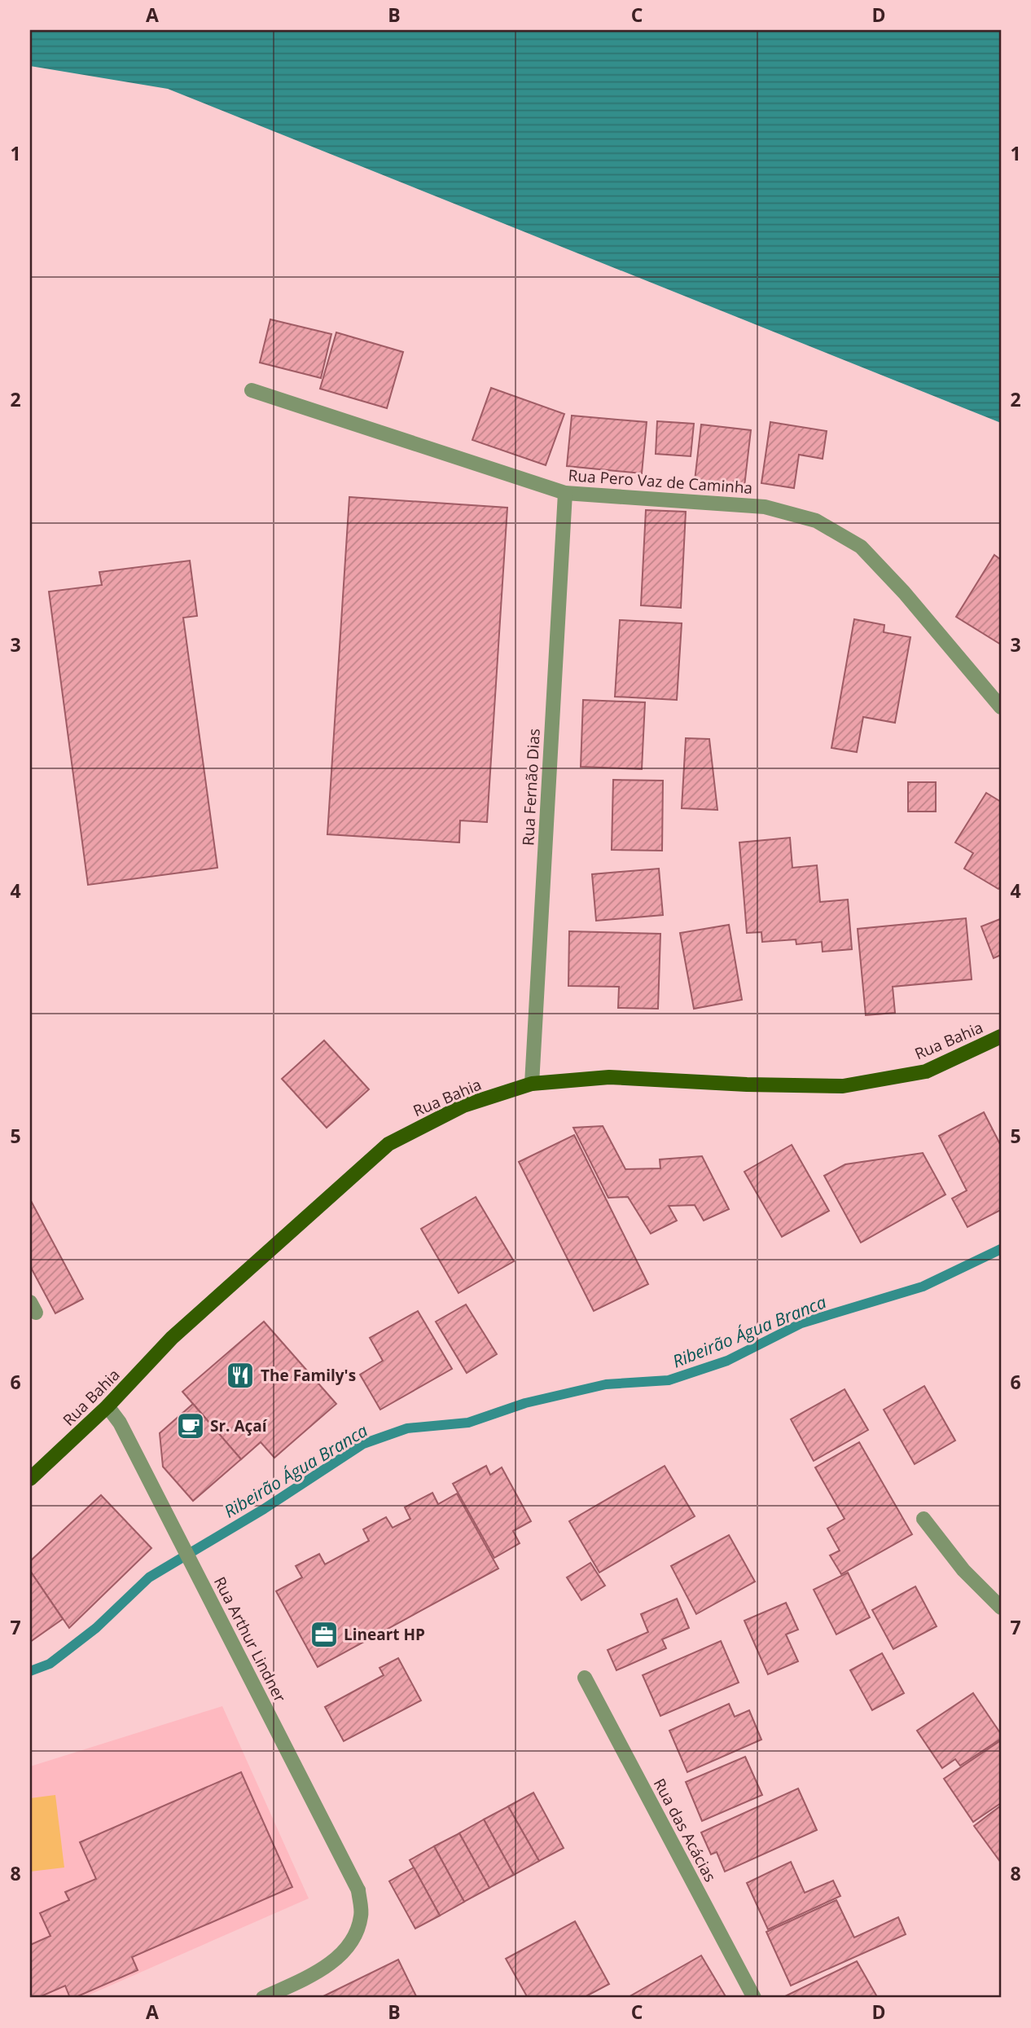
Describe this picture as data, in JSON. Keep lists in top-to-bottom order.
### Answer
{
  "streets": {
    "main road": ["Rua Bahia"],
    "street": [
      "Rua Pero Vaz de Caminha",
      "Rua Fernão Dias",
      "Rua Arthur Lindner",
      "Rua das Acácias"
    ]
  },
  "crossings": [
    ["Rua Pero Vaz de Caminha", "Rua Fernão Dias"],
    ["Rua Fernão Dias", "Rua Bahia"],
    ["Rua Bahia", "Rua Arthur Lindner"]
  ],
  "water": ["Ribeirão Água Branca"],
  "places": {
    "restaurant": ["The Family's"],
    "cafe": ["Sr. Açaí"],
    "office": ["Lineart HP"]
  },
  "grid": {
    "columns": [
      "A",
      "B",
      "C",
      "D"
    ],
    "rows": [
      "1",
      "2",
      "3",
      "4",
      "5",
      "6",
      "7",
      "8"
    ]
  }
}
